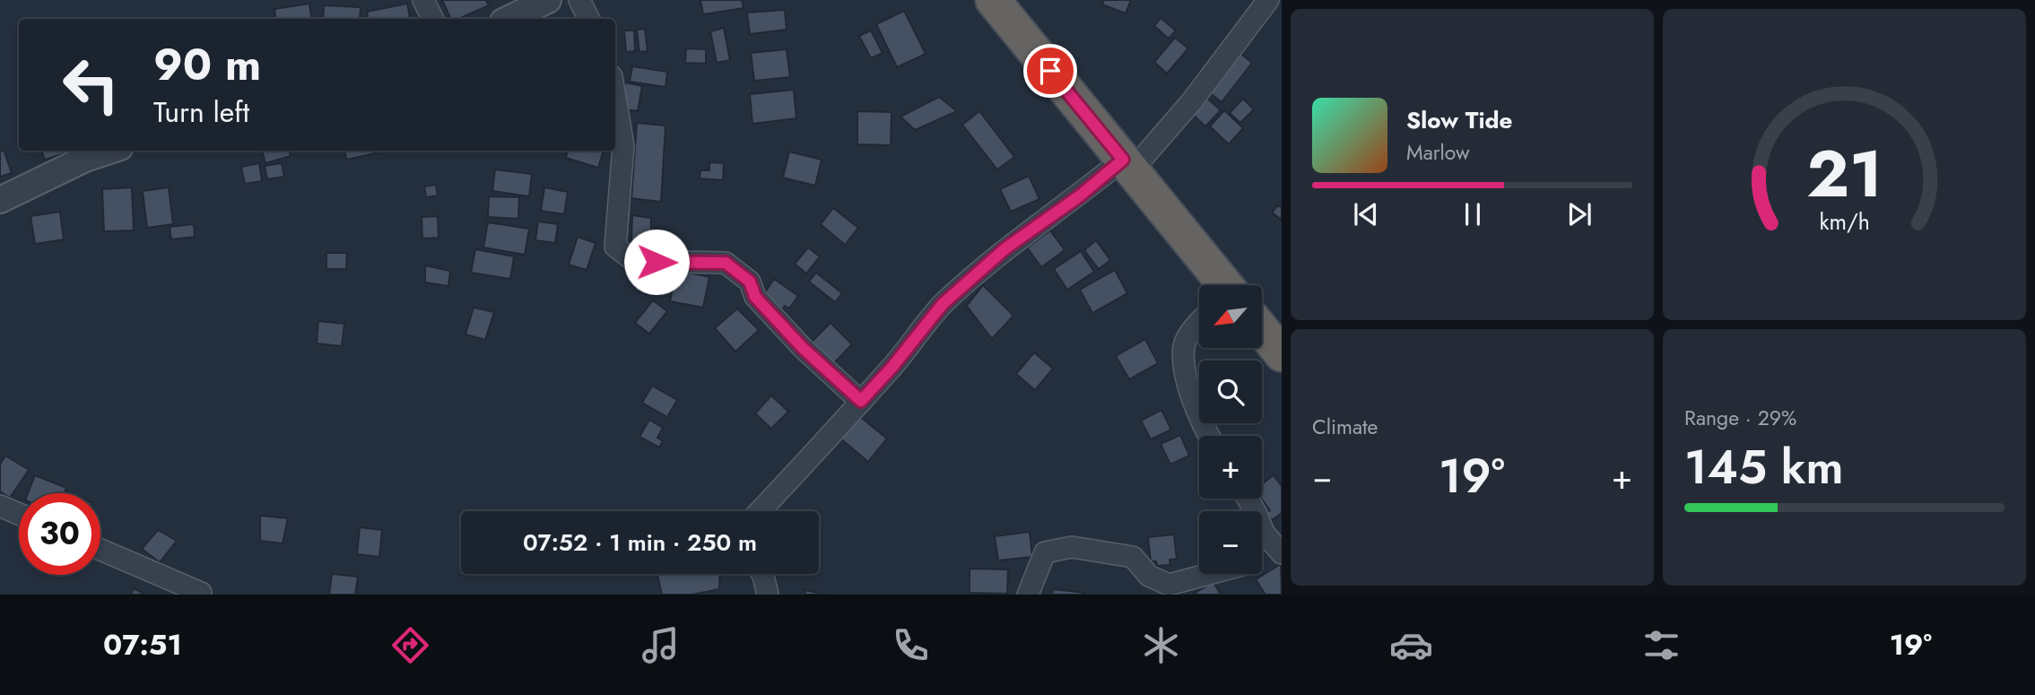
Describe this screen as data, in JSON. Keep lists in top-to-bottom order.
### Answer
{
  "north": "bottom left",
  "page": {
    "turn": ["90 m", "Turn left"],
    "song": ["Slow Tide", "Marlow"],
    "map_buttons": ["+", "−"],
    "tile": [
      "Climate",
      ["Range · 29%", "145 km"]
    ],
    "heat": ["−", "19°", "+"],
    "limit": "30",
    "trip": "07:52 · 1 min · 250 m",
    "tabs": ["07:51", "19°"],
    "gauge": ["21", "km/h"]
  }
}
